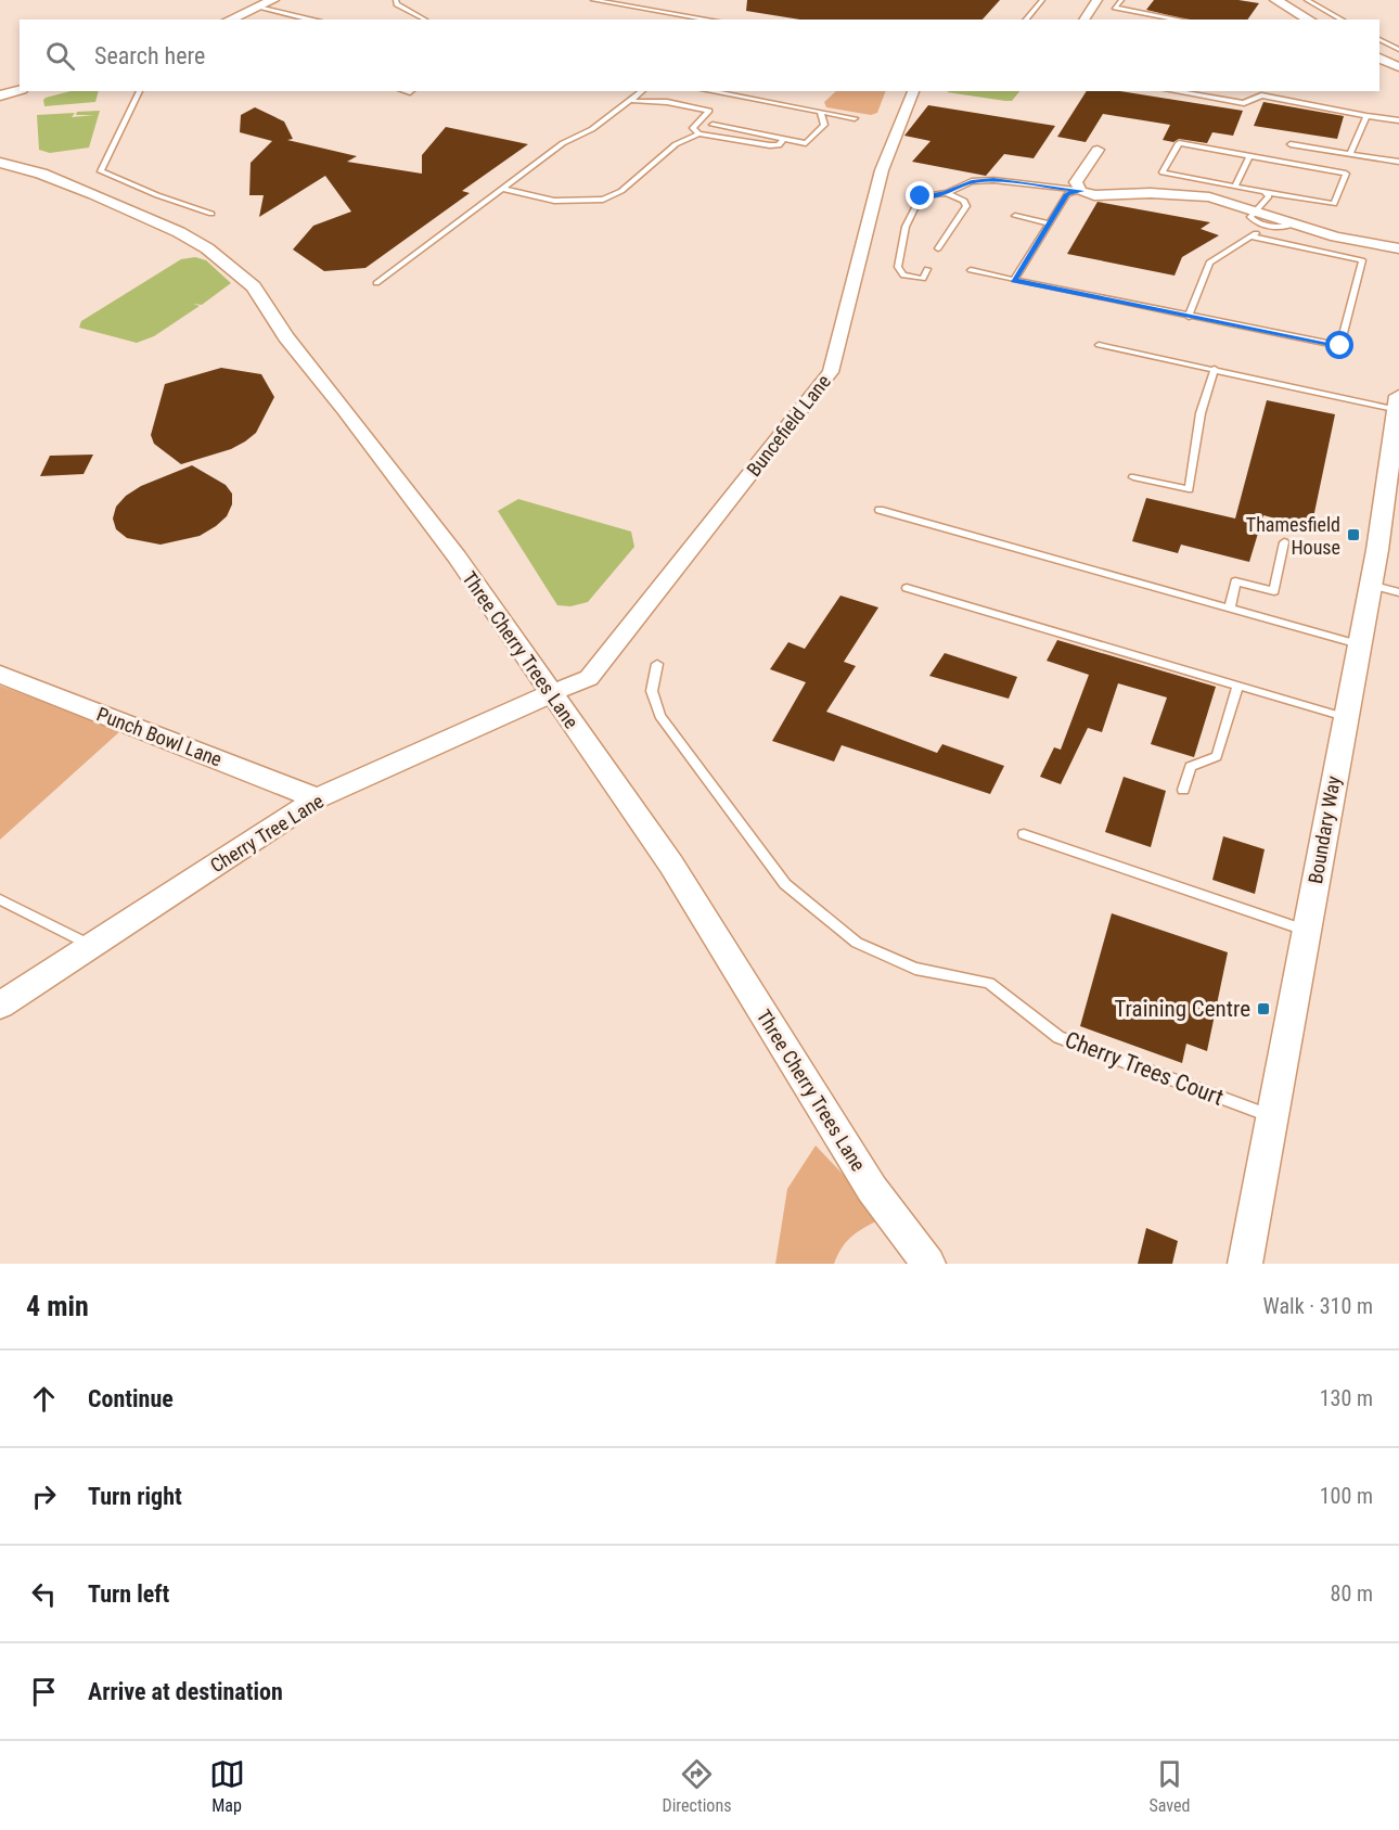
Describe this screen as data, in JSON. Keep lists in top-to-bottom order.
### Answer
{
  "streets": {
    "street": [
      "Buncefield Lane",
      "Three Cherry Trees Lane",
      "Punch Bowl Lane",
      "Boundary Way",
      "Cherry Tree Lane"
    ],
    "lane": ["Cherry Trees Court"]
  },
  "crossings": [
    ["Buncefield Lane", "Three Cherry Trees Lane"],
    ["Buncefield Lane", "Cherry Tree Lane"],
    ["Three Cherry Trees Lane", "Cherry Tree Lane"],
    ["Punch Bowl Lane", "Cherry Tree Lane"],
    ["Boundary Way", "Cherry Trees Court"]
  ],
  "places": {
    "transit": ["Thamesfield House", "Training Centre"]
  },
  "page": {
    "search": "Search here",
    "heading": ["4 min", "Walk · 310 m"],
    "list": [
      ["Continue", "130 m"],
      ["Turn right", "100 m"],
      ["Turn left", "80 m"],
      "Arrive at destination"
    ],
    "nav": ["Map", "Directions", "Saved"]
  }
}
